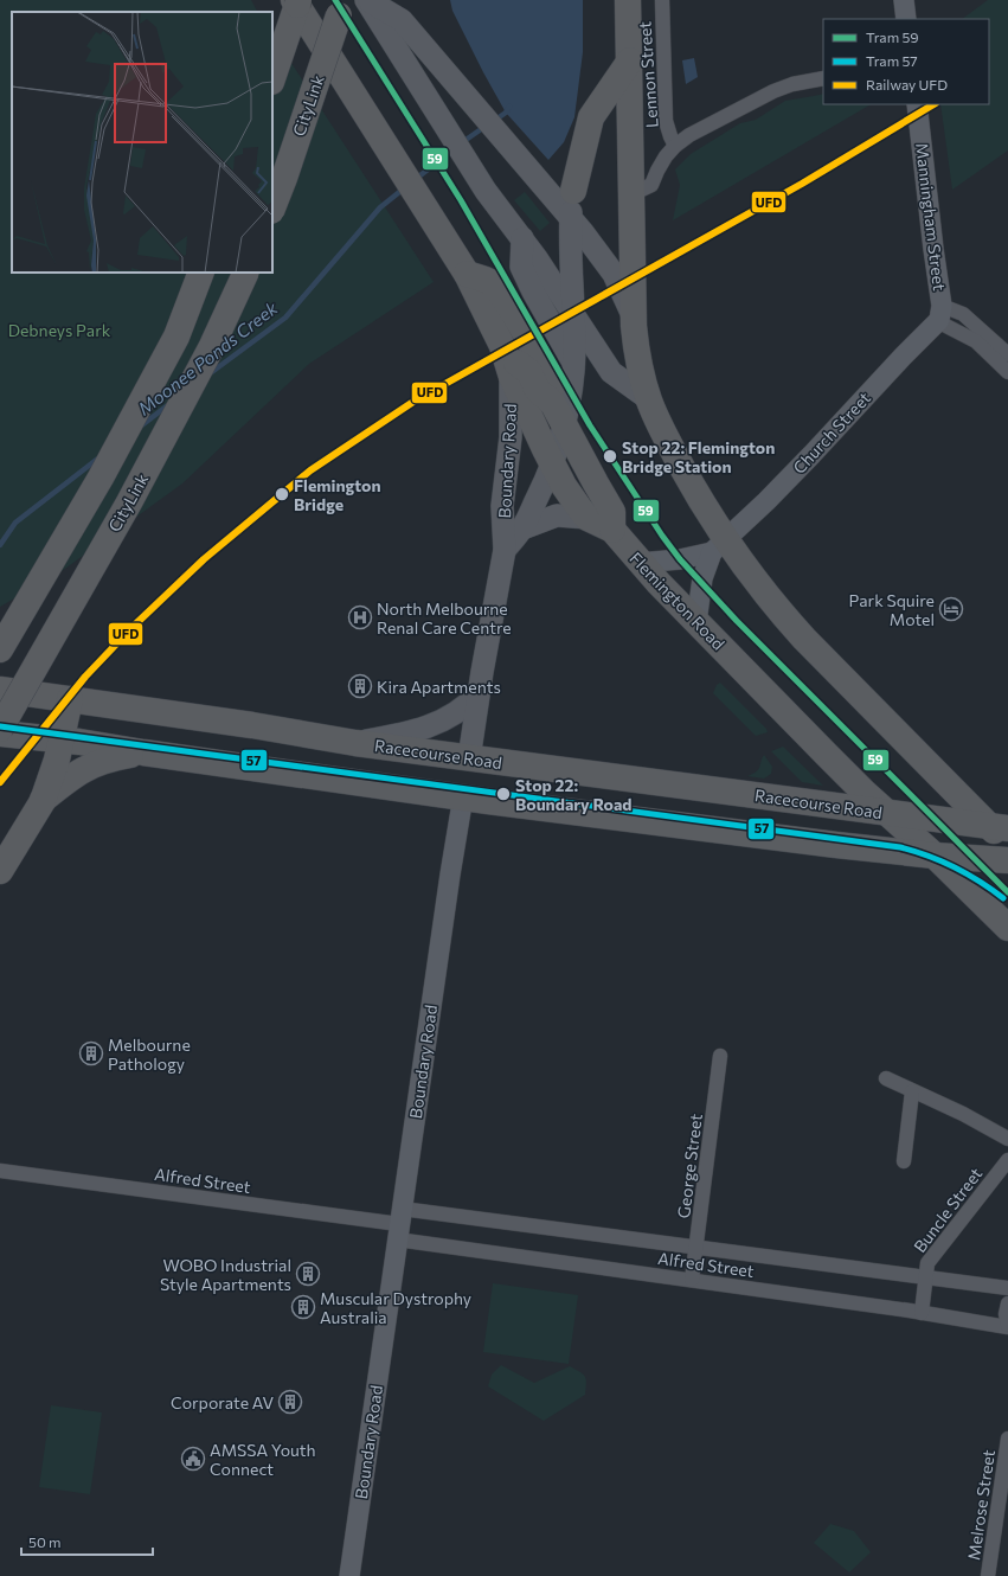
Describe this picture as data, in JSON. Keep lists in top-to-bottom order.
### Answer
{
  "streets": {
    "highway": [
      "CityLink",
      "Boundary Road",
      "Flemington Road",
      "Racecourse Road"
    ],
    "main road": ["Manningham Street", "Church Street"],
    "street": [
      "Lennon Street",
      "George Street",
      "Alfred Street",
      "Buncle Street",
      "Melrose Street"
    ]
  },
  "crossings": [
    ["Manningham Street", "Church Street"],
    ["Boundary Road", "Flemington Road"],
    ["Boundary Road", "Racecourse Road"],
    ["Boundary Road", "Alfred Street"],
    ["Flemington Road", "Racecourse Road"],
    ["George Street", "Alfred Street"],
    ["Alfred Street", "Buncle Street"]
  ],
  "water": ["Moonee Ponds Creek"],
  "parks": ["Debneys Park"],
  "places": {
    "other": ["Stop 22: Flemington Bridge Station", "Flemington Bridge", "Stop 22: Boundary Road"],
    "hotel": ["Park Squire Motel"],
    "hospital": ["North Melbourne Renal Care Centre"],
    "building": [
      "Kira Apartments",
      "Melbourne Pathology",
      "WOBO Industrial Style Apartments",
      "Muscular Dystrophy Australia",
      "Corporate AV"
    ],
    "public building": ["AMSSA Youth Connect"]
  },
  "lines": ["tram line 59", "rail line UFD", "tram line 57"],
  "legend": ["Tram 59", "Tram 57", "Railway UFD"],
  "scale_bar": "50 m"
}
